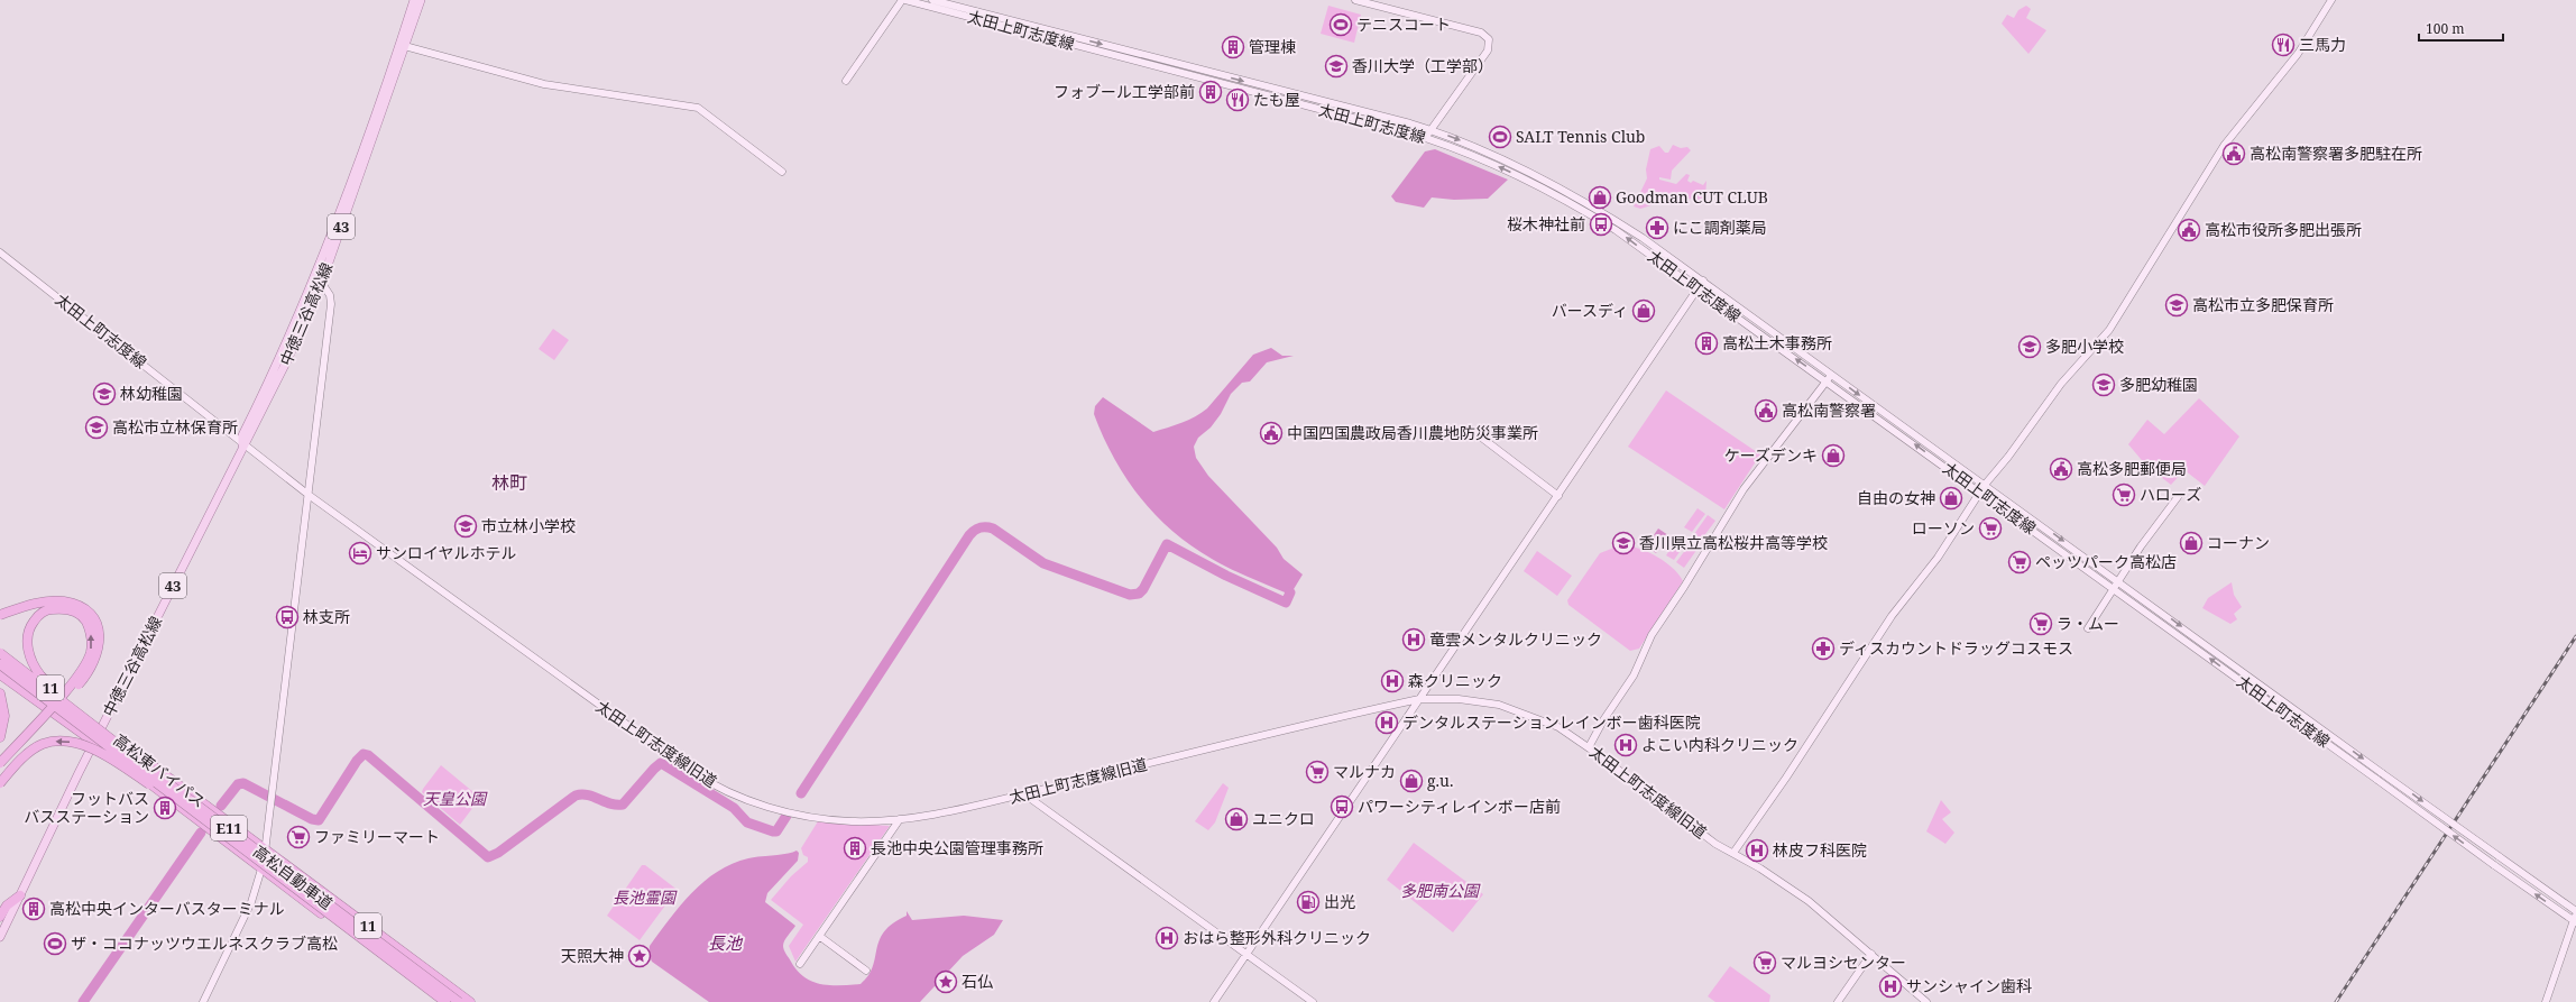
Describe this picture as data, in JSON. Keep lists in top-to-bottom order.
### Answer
{
  "streets": {
    "highway": [
      "11",
      "高松東バイパス",
      "E11",
      "高松自動車道"
    ],
    "main road": ["43", "中徳三谷高松線"],
    "street": ["太田上町志度線", "太田上町志度線旧道"]
  },
  "crossings": [
    ["太田上町志度線", "中徳三谷高松線"],
    ["太田上町志度線", "太田上町志度線旧道"],
    ["中徳三谷高松線", "太田上町志度線旧道"],
    ["中徳三谷高松線", "高松東バイパス"],
    ["高松東バイパス", "高松自動車道"]
  ],
  "districts": ["林町"],
  "water": ["長池"],
  "parks": ["天皇公園", "多肥南公園", "長池霊園"],
  "places": {
    "sports": ["テニスコート", "SALT Tennis Club", "ザ・ココナッツウエルネスクラブ高松"],
    "restaurant": ["三馬力", "たも屋"],
    "building": [
      "管理棟",
      "フォブール工学部前",
      "高松土木事務所",
      "フットバス バスステーション",
      "長池中央公園管理事務所",
      "高松中央インターバスターミナル"
    ],
    "school or university": [
      "香川大学（工学部）",
      "高松市立多肥保育所",
      "多肥小学校",
      "多肥幼稚園",
      "林幼稚園",
      "高松市立林保育所",
      "市立林小学校",
      "香川県立高松桜井高等学校"
    ],
    "public building": [
      "高松南警察署多肥駐在所",
      "高松市役所多肥出張所",
      "高松南警察署",
      "中国四国農政局香川農地防災事業所",
      "高松多肥郵便局"
    ],
    "shop": [
      "Goodman CUT CLUB",
      "バースディ",
      "ケーズデンキ",
      "自由の女神",
      "コーナン",
      "g.u.",
      "ユニクロ"
    ],
    "bus stop": ["桜木神社前", "林支所", "パワーシティレインボー店前"],
    "pharmacy": ["にこ調剤薬局", "ディスカウントドラッグコスモス"],
    "supermarket": [
      "ハローズ",
      "ローソン",
      "ペッツパーク高松店",
      "ラ・ムー",
      "マルナカ",
      "ファミリーマート",
      "マルヨシセンター"
    ],
    "hotel": ["サンロイヤルホテル"],
    "hospital": [
      "竜雲メンタルクリニック",
      "森クリニック",
      "デンタルステーションレインボー歯科医院",
      "よこい内科クリニック",
      "林皮フ科医院",
      "おはら整形外科クリニック",
      "サンシャイン歯科"
    ],
    "fuel station": ["出光"],
    "place": ["天照大神", "石仏"]
  },
  "scale_bar": "100 m"
}
